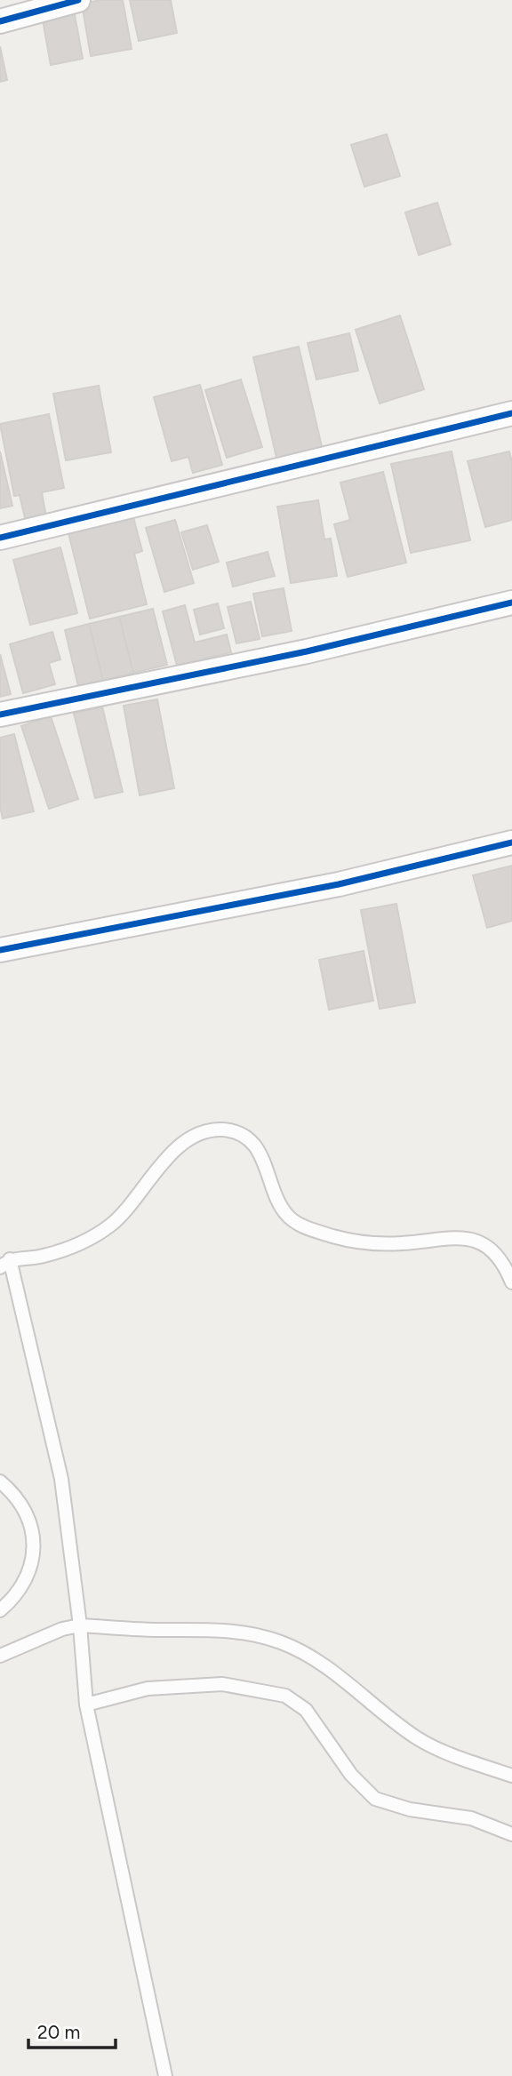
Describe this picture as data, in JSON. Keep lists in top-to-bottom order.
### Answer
{
  "scale_bar": "20 m"
}
